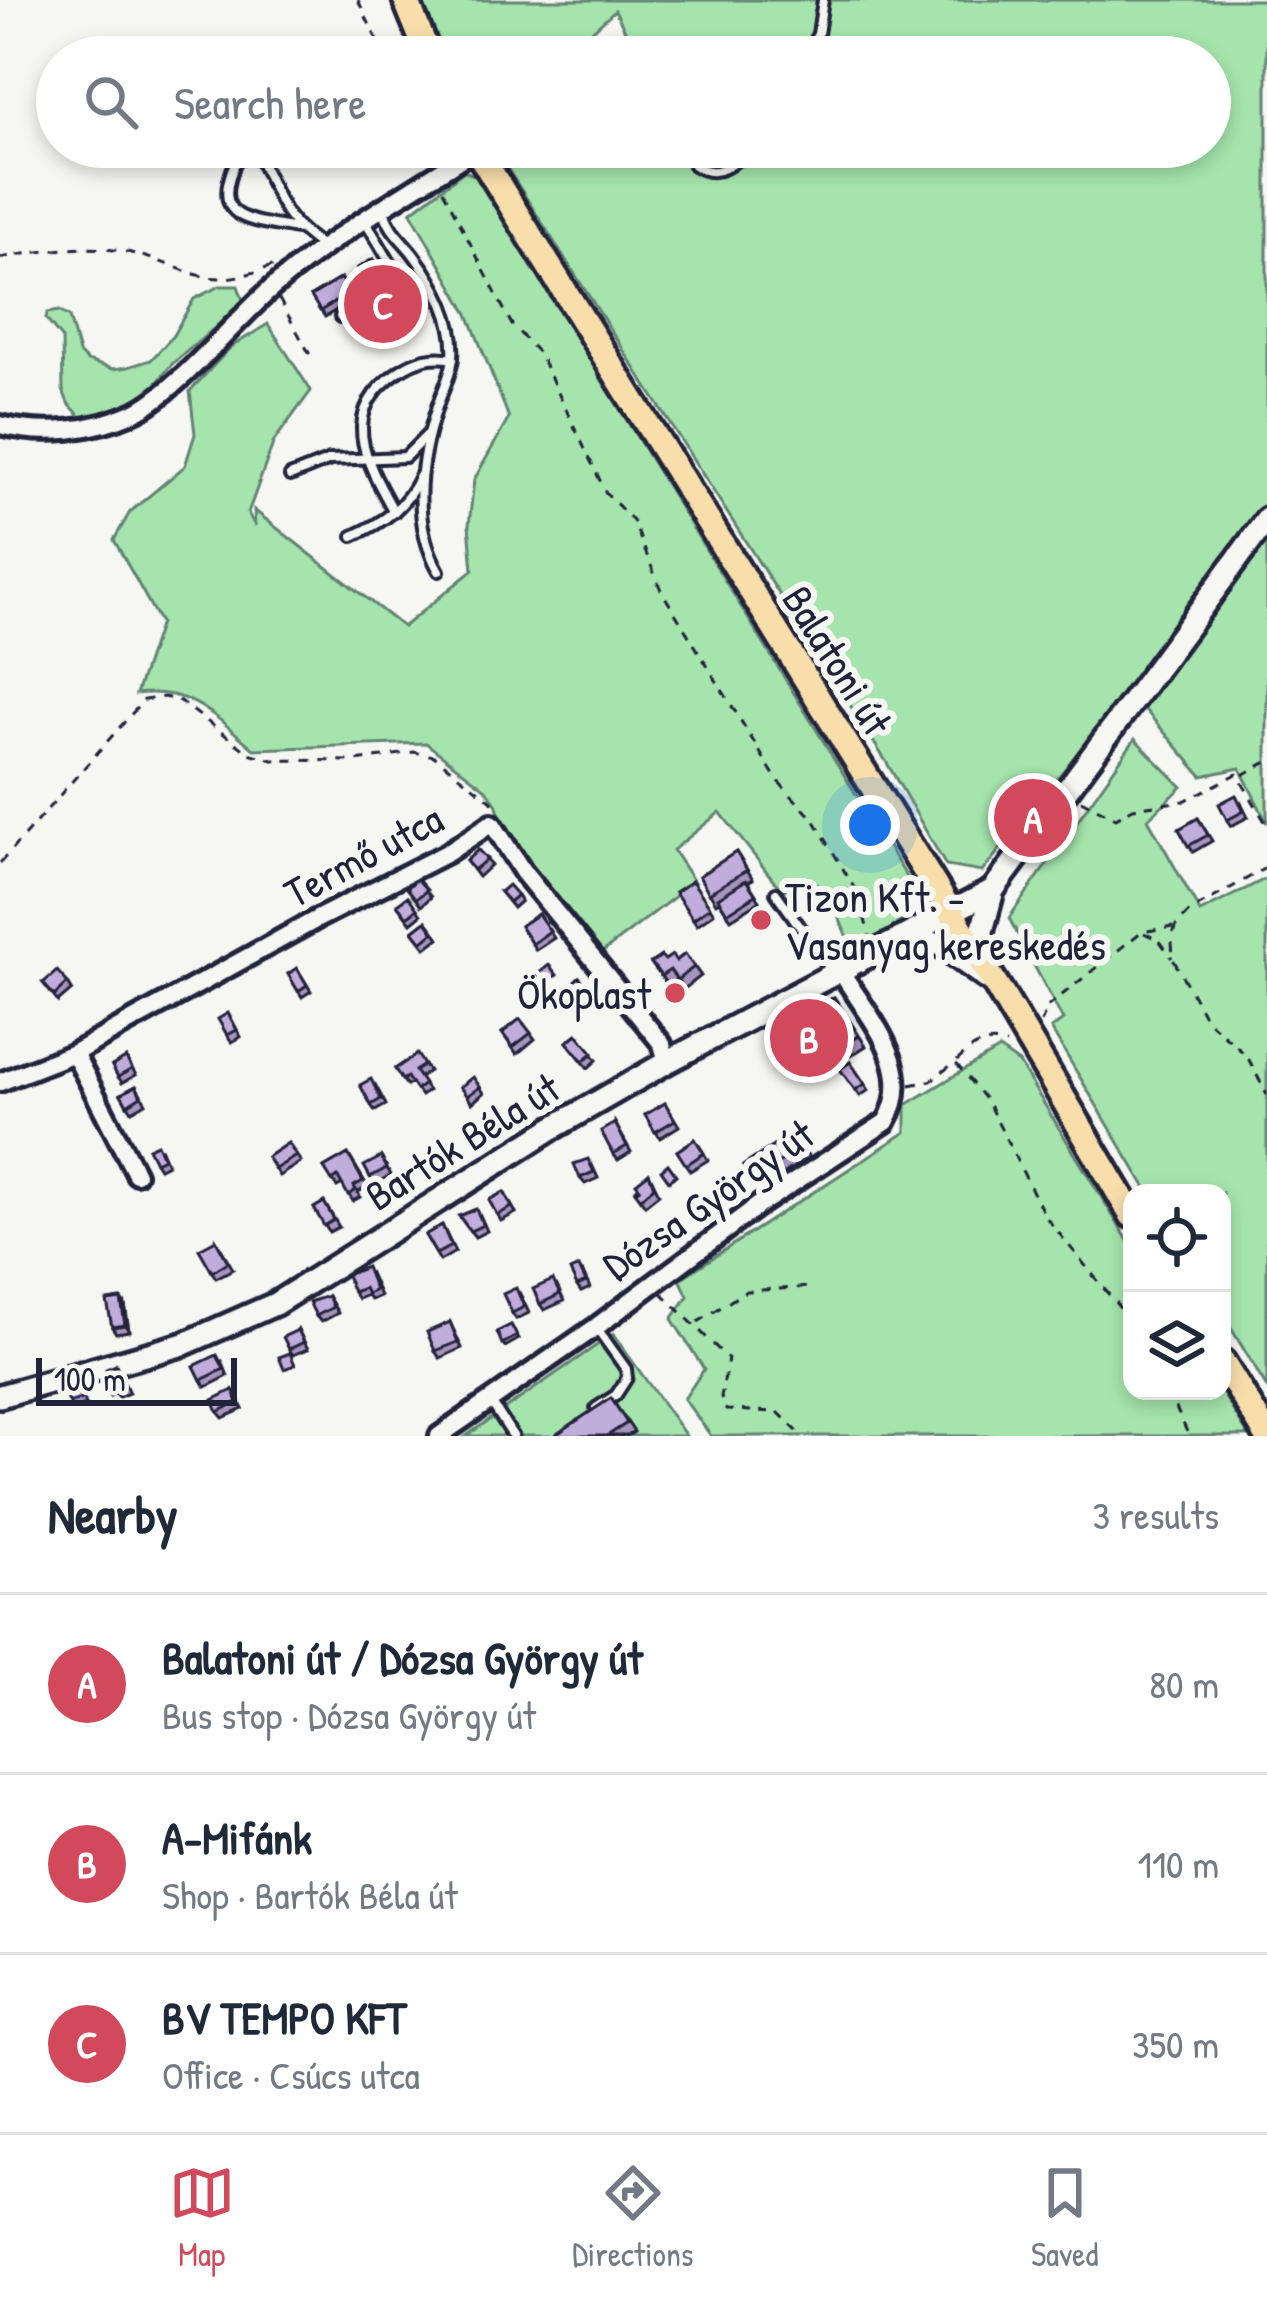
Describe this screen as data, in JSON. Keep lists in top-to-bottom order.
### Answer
{
  "streets": {
    "main road": ["Balatoni út"],
    "street": ["Termő utca", "Bartók Béla út", "Dózsa György út"]
  },
  "crossings": [
    ["Balatoni út", "Bartók Béla út"],
    ["Termő utca", "Bartók Béla út"]
  ],
  "places": ["Tizon Kft. - Vasanyag kereskedés", "Ökoplast"],
  "scale_bar": "100 m",
  "page": {
    "search": "Search here",
    "pins": ["C", "A", "B"],
    "scale": "100 m",
    "heading": ["Nearby", "3 results"],
    "list": [
      {
        "mark": "A",
        "name": "Balatoni út / Dózsa György út",
        "note": "Bus stop · Dózsa György út",
        "value": "80 m"
      },
      {
        "mark": "B",
        "name": "A-Mifánk",
        "note": "Shop · Bartók Béla út",
        "value": "110 m"
      },
      {
        "mark": "C",
        "name": "BV TEMPO KFT",
        "note": "Office · Csúcs utca",
        "value": "350 m"
      }
    ],
    "nav": ["Map", "Directions", "Saved"]
  }
}
